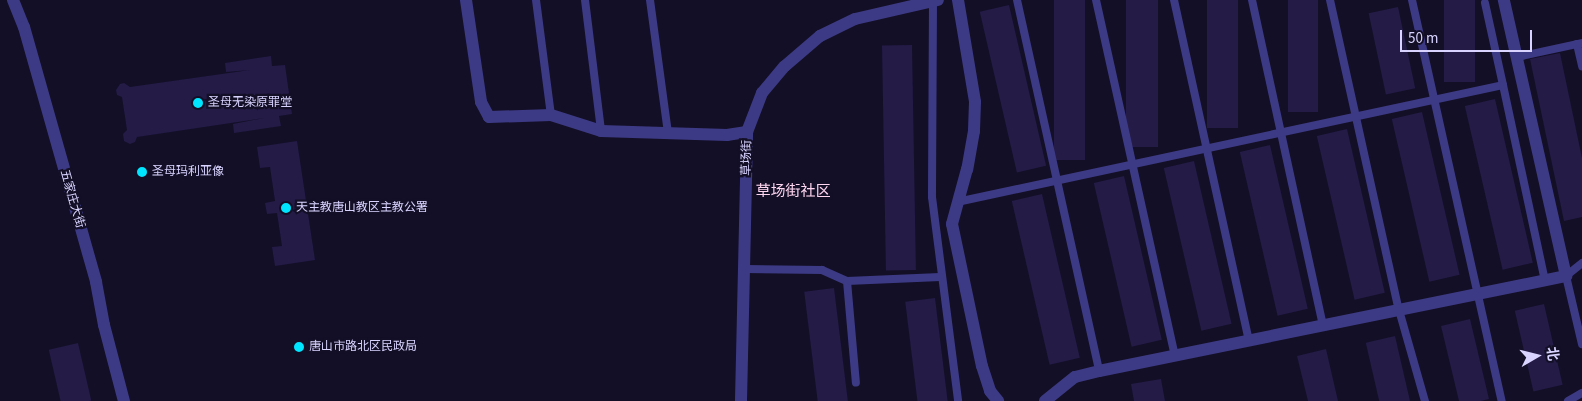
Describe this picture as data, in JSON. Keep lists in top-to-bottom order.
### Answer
{
  "streets": {
    "street": ["草场街", "五家庄大街"]
  },
  "districts": ["草场街社区"],
  "places": [
    "圣母无染原罪堂",
    "圣母玛利亚像",
    "天主教唐山教区主教公署",
    "唐山市路北区民政局"
  ],
  "scale_bar": "50 m",
  "north": "right"
}
